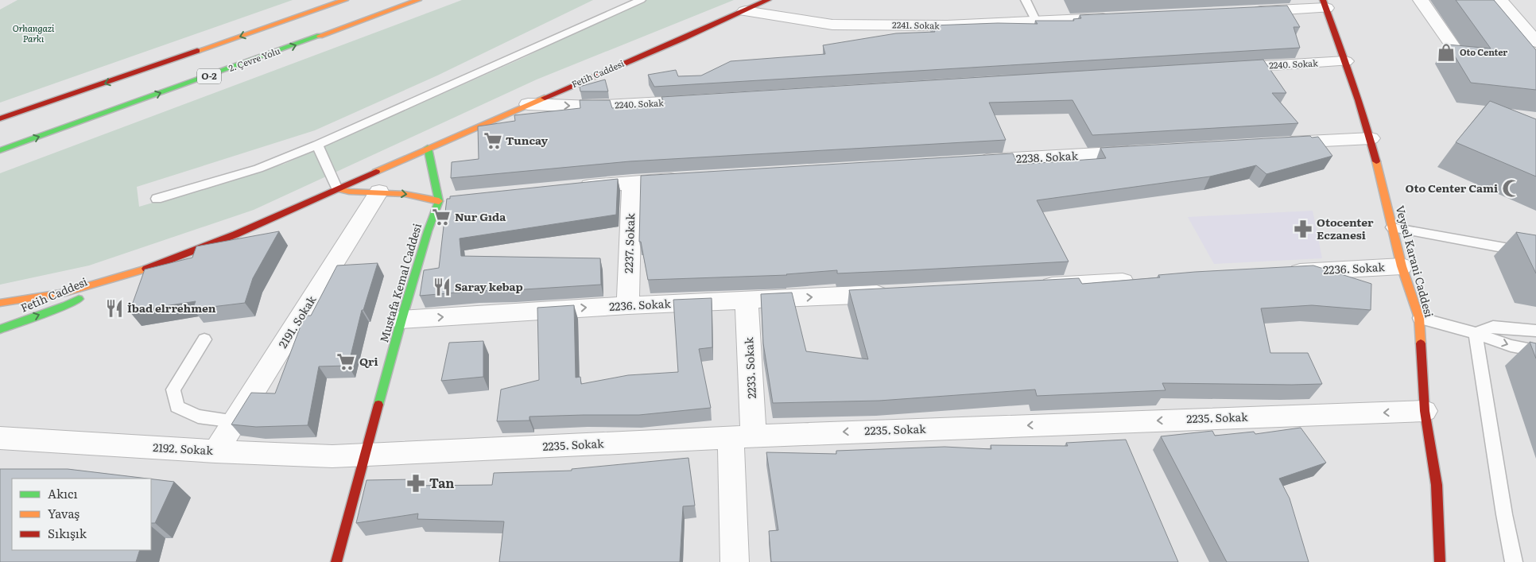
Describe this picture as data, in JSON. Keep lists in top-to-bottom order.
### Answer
{
  "streets": {
    "main road": [
      "2. Çevre Yolu",
      "Fetih Caddesi",
      "O-2",
      "Veysel Karani Caddesi",
      "Mustafa Kemal Caddesi"
    ],
    "street": [
      "2241. Sokak",
      "2240. Sokak",
      "2238. Sokak",
      "2237. Sokak",
      "2236. Sokak",
      "2191. Sokak",
      "2233. Sokak",
      "2235. Sokak",
      "2192. Sokak"
    ]
  },
  "crossings": [
    ["2241. Sokak", "Fetih Caddesi"],
    ["2240. Sokak", "Fetih Caddesi"],
    ["2240. Sokak", "Veysel Karani Caddesi"],
    ["2237. Sokak", "2236. Sokak"],
    ["Veysel Karani Caddesi", "2236. Sokak"],
    ["Veysel Karani Caddesi", "2235. Sokak"],
    ["2236. Sokak", "Mustafa Kemal Caddesi"],
    ["2236. Sokak", "2233. Sokak"],
    ["Mustafa Kemal Caddesi", "2235. Sokak"],
    ["Mustafa Kemal Caddesi", "2192. Sokak"],
    ["2191. Sokak", "2192. Sokak"],
    ["2233. Sokak", "2235. Sokak"],
    ["2235. Sokak", "2192. Sokak"]
  ],
  "one_way": ["2236. Sokak", "2235. Sokak"],
  "parks": ["Orhangazi Parkı"],
  "places": {
    "shop": ["Oto Center"],
    "supermarket": ["Tuncay", "Nur Gıda", "Qri"],
    "mosque": ["Oto Center Cami"],
    "pharmacy": ["Otocenter Eczanesi", "Tan"],
    "restaurant": ["Saray kebap", "İbad elrrehmen"]
  },
  "legend": ["Akıcı", "Yavaş", "Sıkışık"]
}
